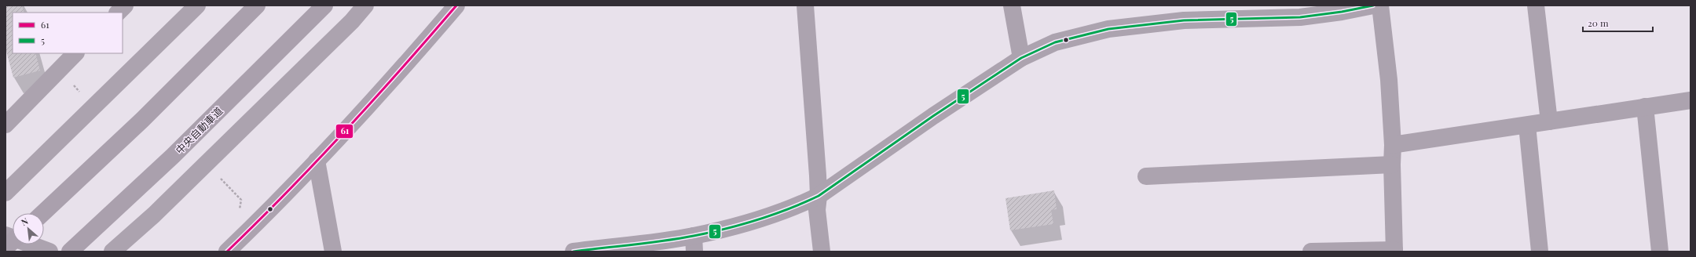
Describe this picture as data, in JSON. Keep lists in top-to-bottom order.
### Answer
{
  "streets": {
    "highway": ["中央自動車道"]
  },
  "lines": ["transit line 61", "transit line 5"],
  "legend": ["61", "5"],
  "scale_bar": "20 m",
  "north": "top left"
}
